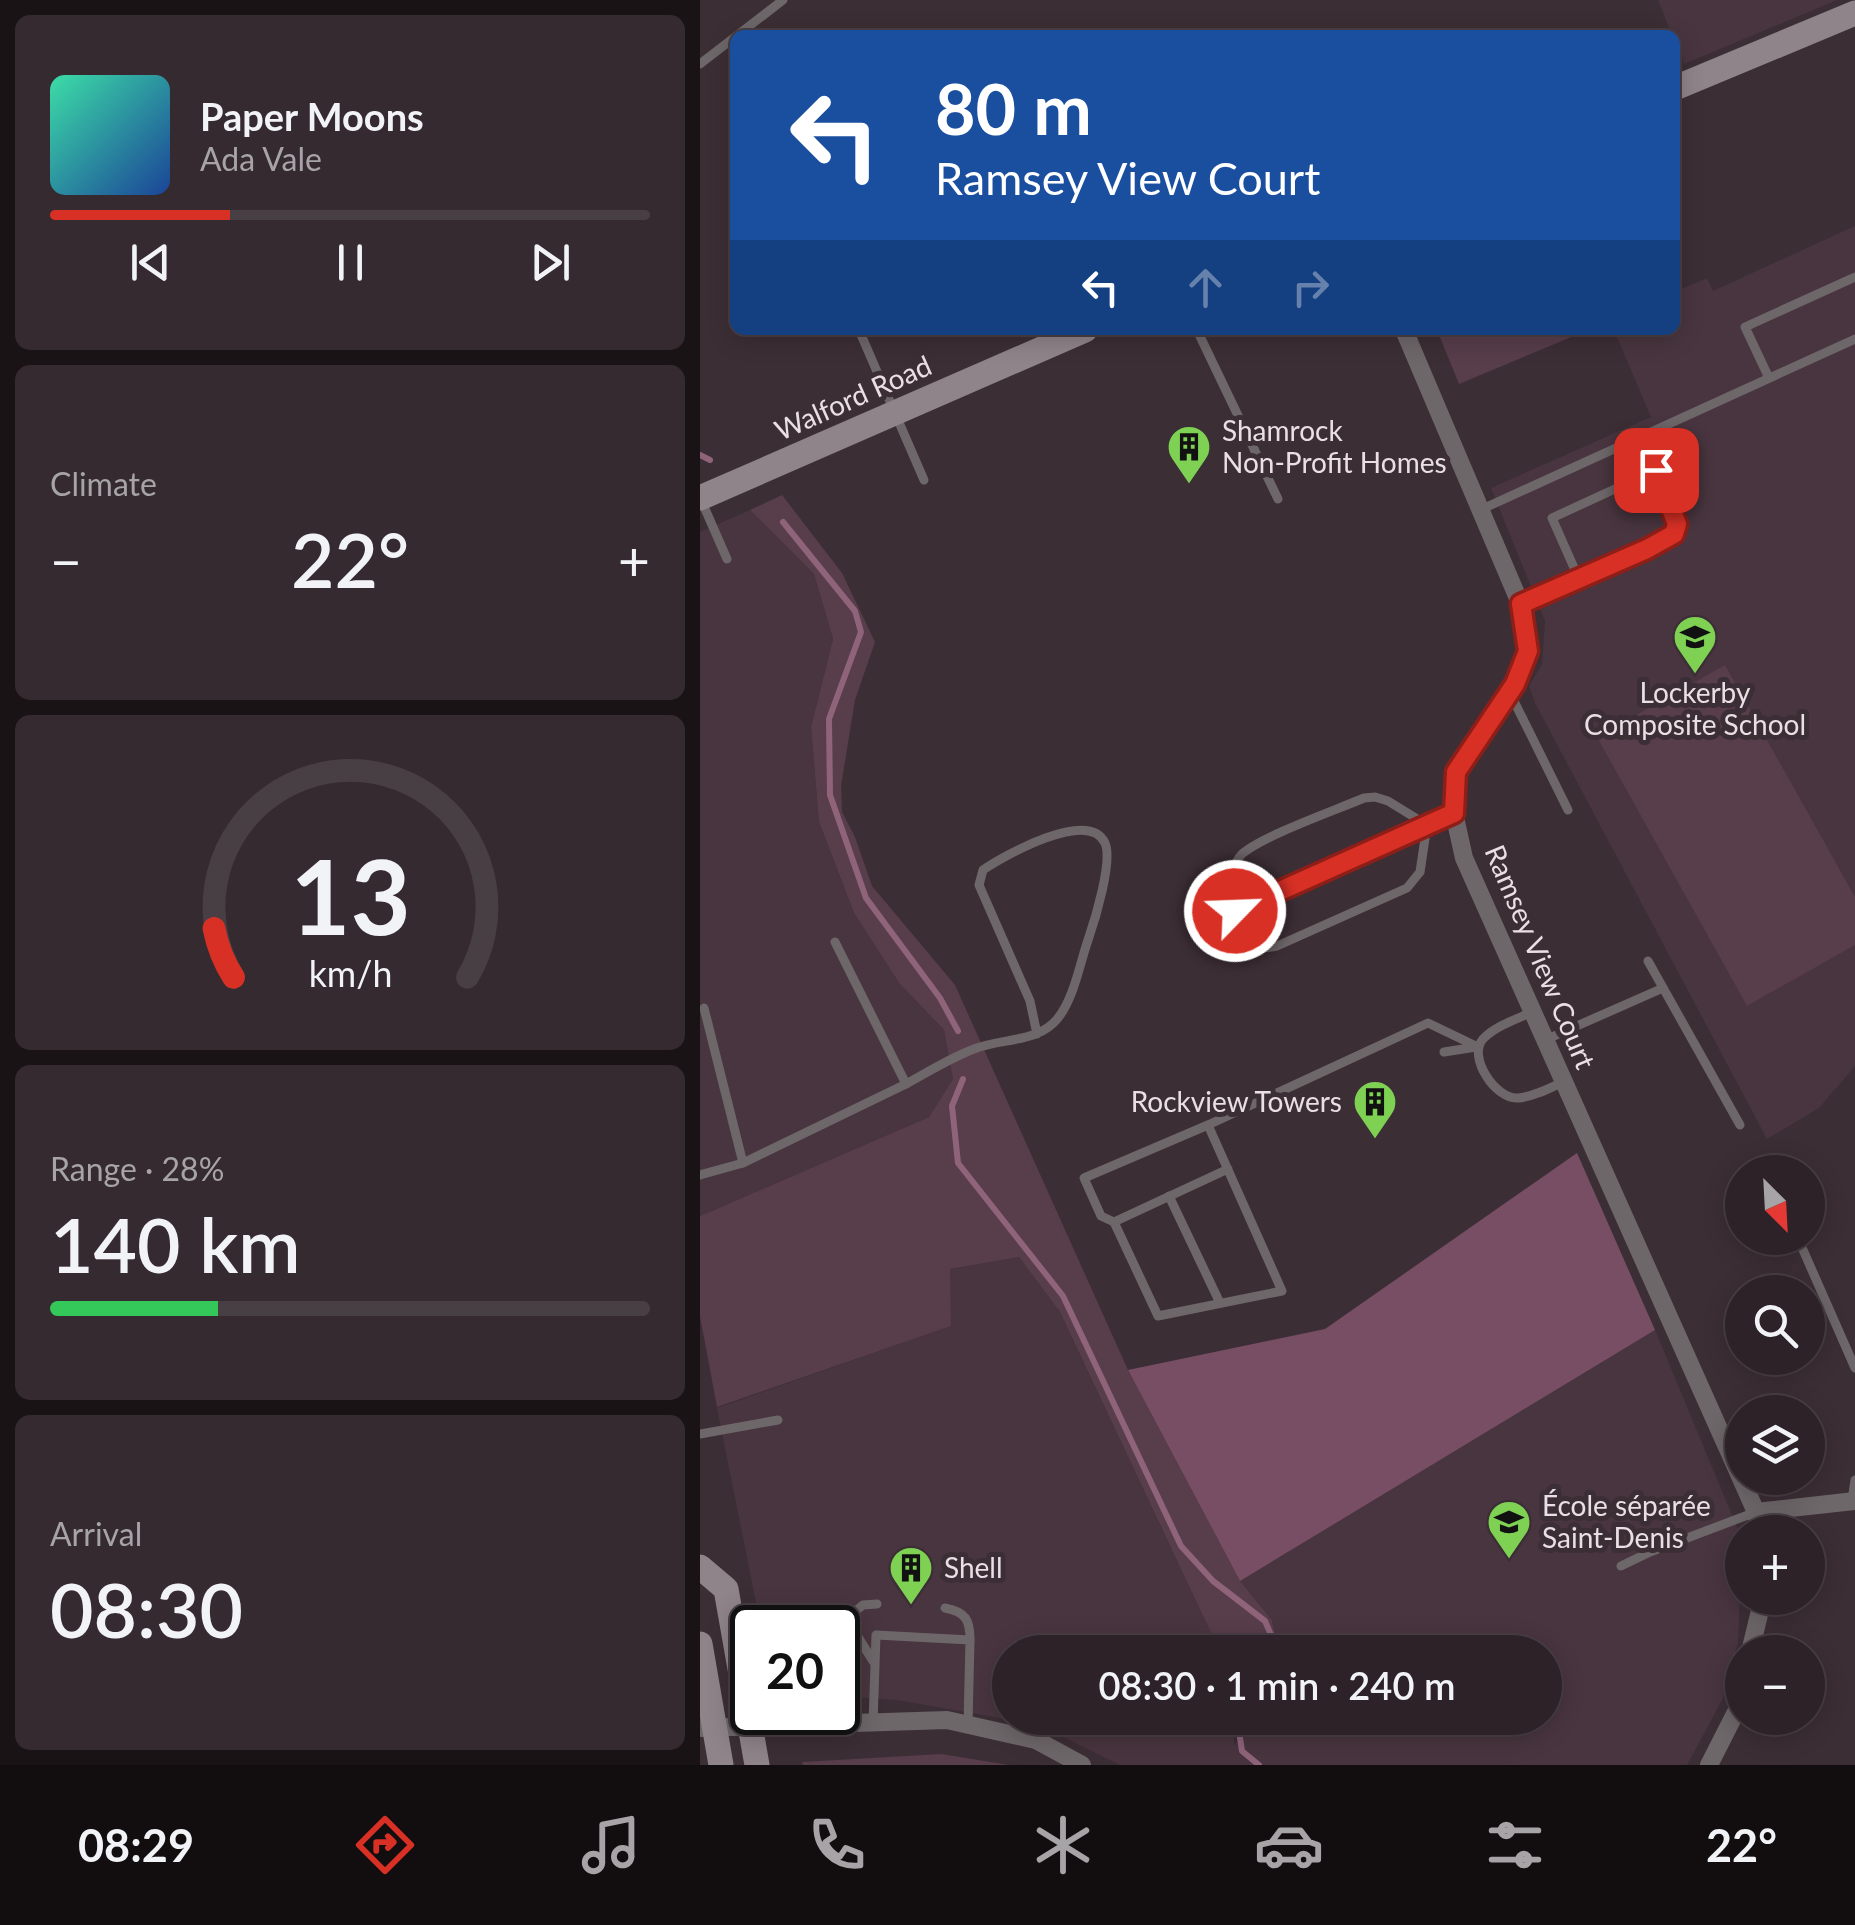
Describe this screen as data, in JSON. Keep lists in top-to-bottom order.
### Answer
{
  "streets": {
    "street": ["Walford Road", "Ramsey View Court"]
  },
  "places": {
    "building": ["Shamrock Non-Profit Homes", "Rockview Towers", "Shell"],
    "school or university": ["Lockerby Composite School", "École séparée Saint-Denis"]
  },
  "north": "bottom right",
  "page": {
    "turn": ["80 m", "Ramsey View Court"],
    "song": ["Paper Moons", "Ada Vale"],
    "tile": [
      "Climate",
      ["Range · 28%", "140 km"],
      ["Arrival", "08:30"]
    ],
    "heat": ["−", "22°", "+"],
    "map_buttons": ["+", "−"],
    "limit": "20",
    "trip": "08:30 · 1 min · 240 m",
    "tabs": ["08:29", "22°"],
    "gauge": ["13", "km/h"]
  }
}
